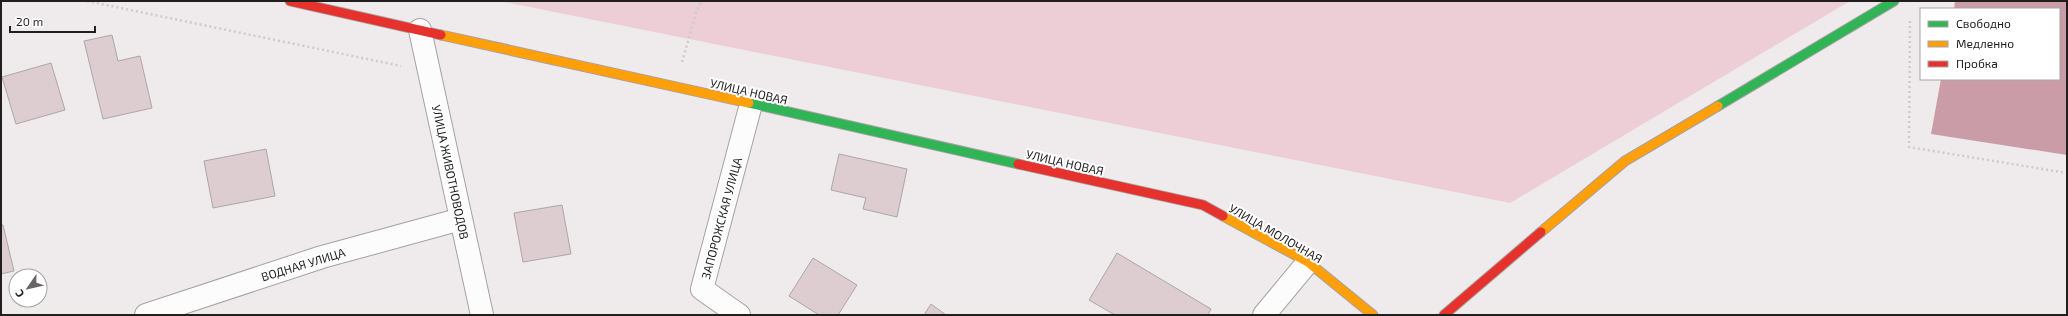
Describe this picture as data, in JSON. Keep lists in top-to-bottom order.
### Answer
{
  "streets": {
    "street": [
      "УЛИЦА НОВАЯ",
      "УЛИЦА ЖИВОТНОВОДОВ",
      "ЗАПОРОЖСКАЯ УЛИЦА",
      "УЛИЦА МОЛОЧНАЯ",
      "ВОДНАЯ УЛИЦА"
    ]
  },
  "crossings": [
    ["УЛИЦА НОВАЯ", "УЛИЦА ЖИВОТНОВОДОВ"],
    ["УЛИЦА НОВАЯ", "ЗАПОРОЖСКАЯ УЛИЦА"],
    ["УЛИЦА НОВАЯ", "УЛИЦА МОЛОЧНАЯ"],
    ["УЛИЦА ЖИВОТНОВОДОВ", "ВОДНАЯ УЛИЦА"]
  ],
  "legend": ["Свободно", "Медленно", "Пробка"],
  "scale_bar": "20 m",
  "north": "bottom left"
}
